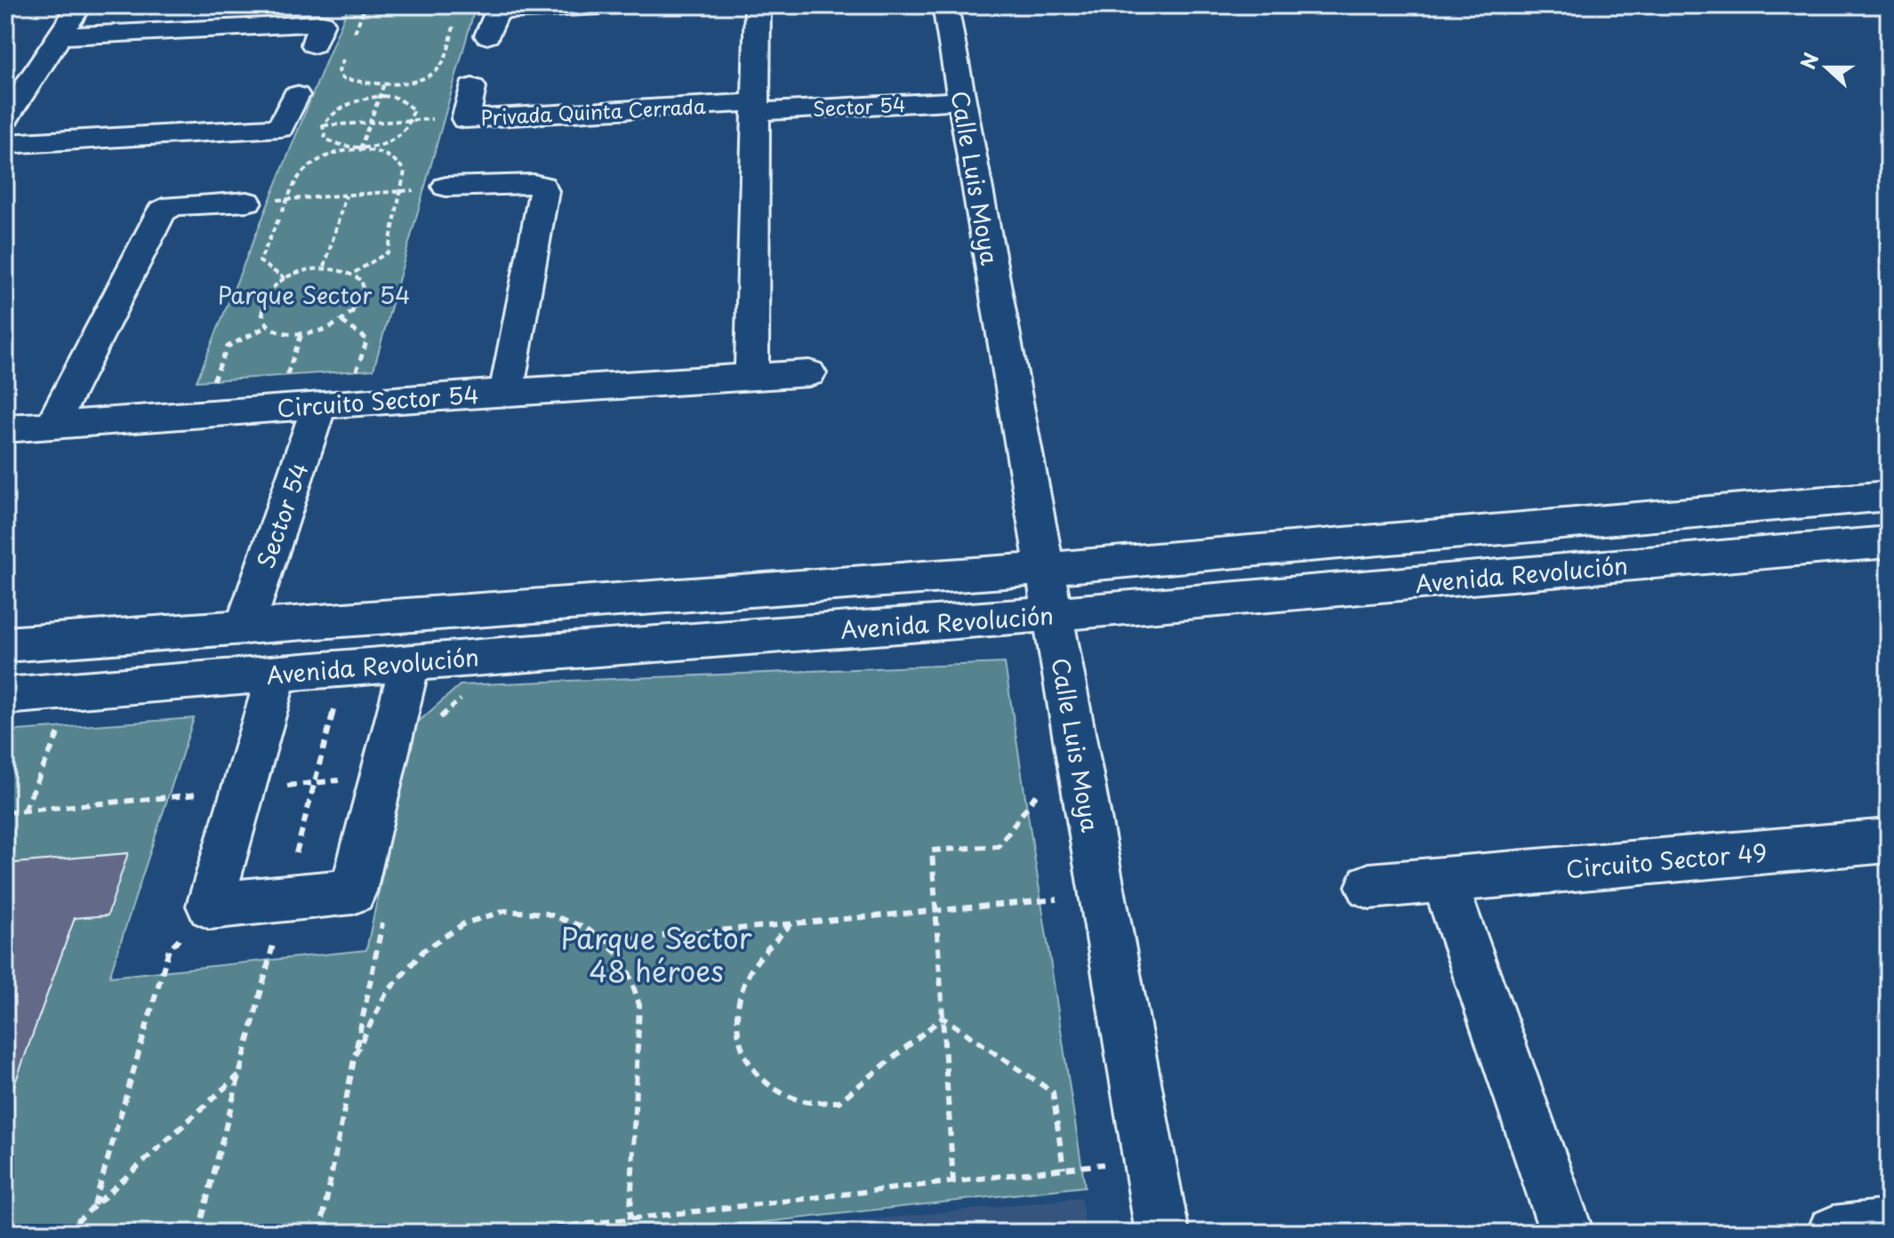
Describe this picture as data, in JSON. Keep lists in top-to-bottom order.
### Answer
{
  "streets": {
    "street": [
      "Sector 54",
      "Privada Quinta Cerrada",
      "Calle Luis Moya",
      "Circuito Sector 54",
      "Avenida Revolución",
      "Circuito Sector 49"
    ]
  },
  "crossings": [
    ["Sector 54", "Privada Quinta Cerrada"],
    ["Sector 54", "Calle Luis Moya"],
    ["Sector 54", "Circuito Sector 54"],
    ["Sector 54", "Avenida Revolución"],
    ["Calle Luis Moya", "Avenida Revolución"]
  ],
  "parks": ["Parque Sector 54", "Parque Sector 48 héroes"],
  "north": "left"
}
